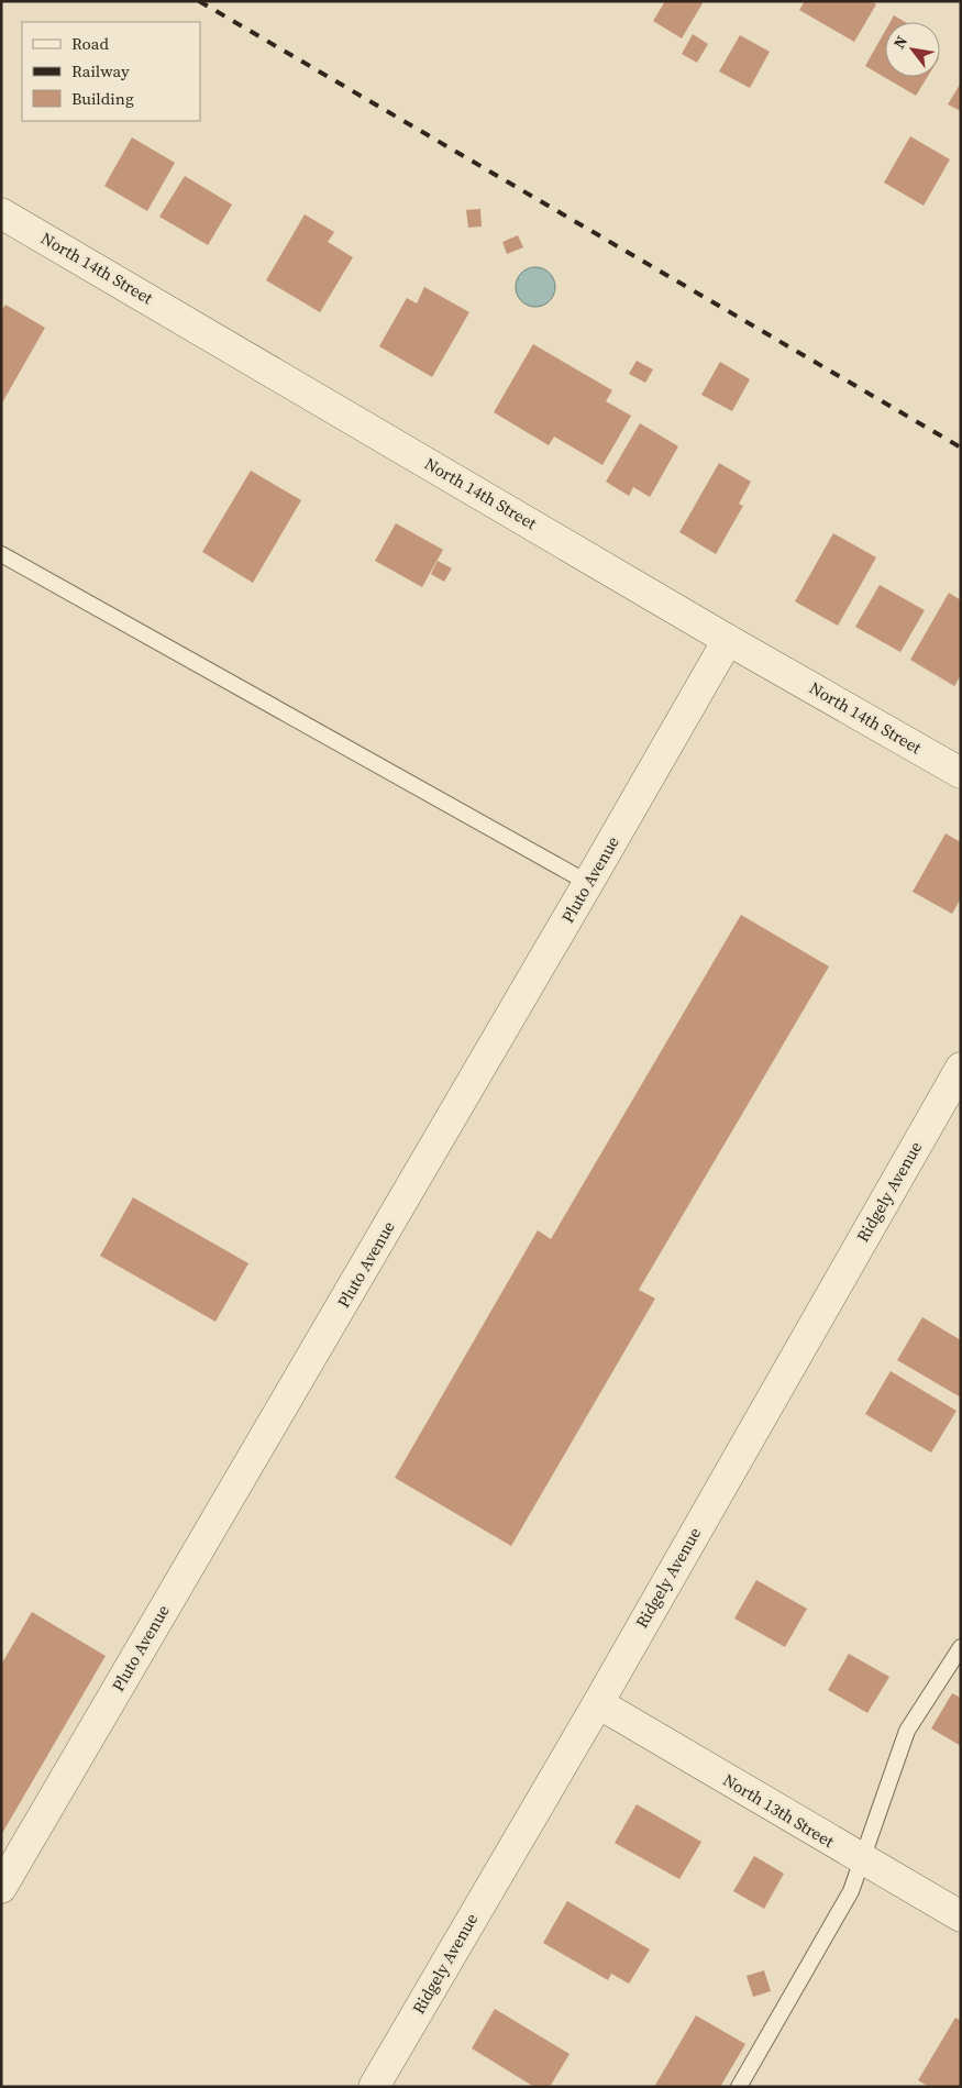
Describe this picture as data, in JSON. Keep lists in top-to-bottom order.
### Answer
{
  "streets": {
    "street": [
      "North 14th Street",
      "Pluto Avenue",
      "Ridgely Avenue",
      "North 13th Street"
    ]
  },
  "crossings": [
    ["North 14th Street", "Pluto Avenue"],
    ["Ridgely Avenue", "North 13th Street"]
  ],
  "legend": ["Road", "Railway", "Building"],
  "north": "top left"
}
